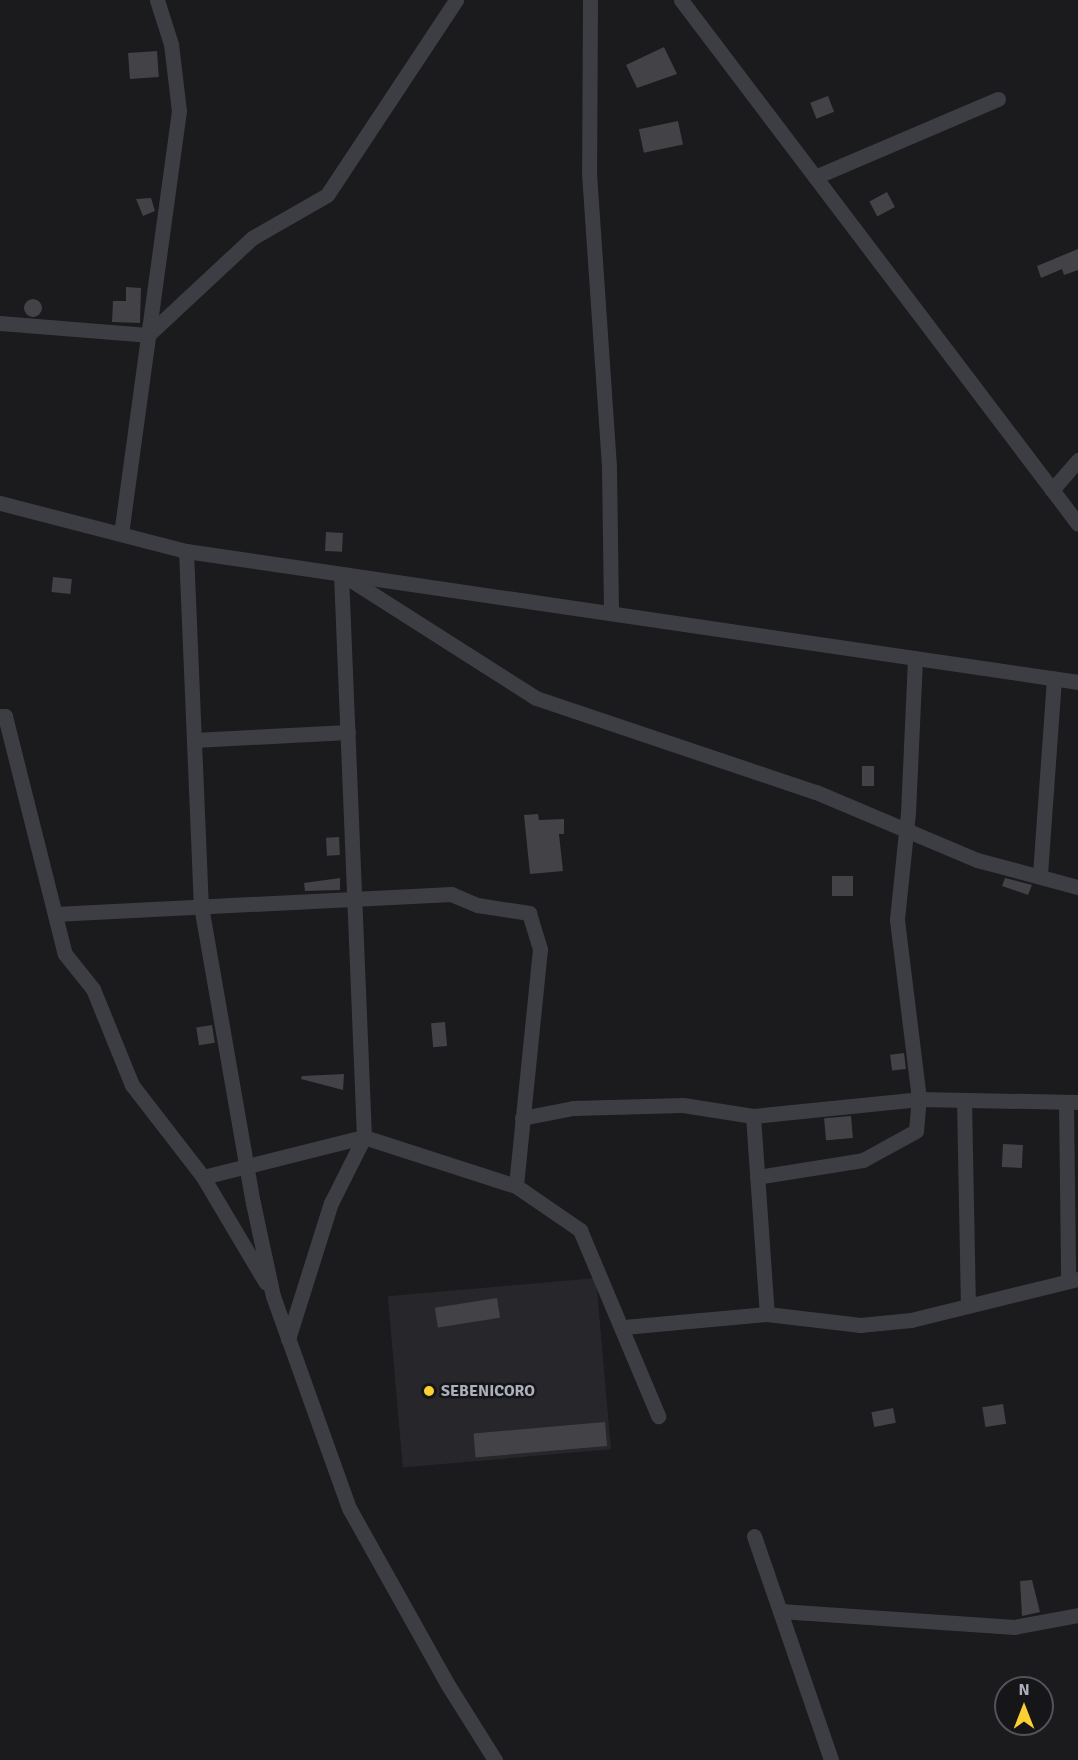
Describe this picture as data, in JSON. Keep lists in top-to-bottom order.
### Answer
{
  "places": ["SEBENICORO"],
  "north": "top"
}
